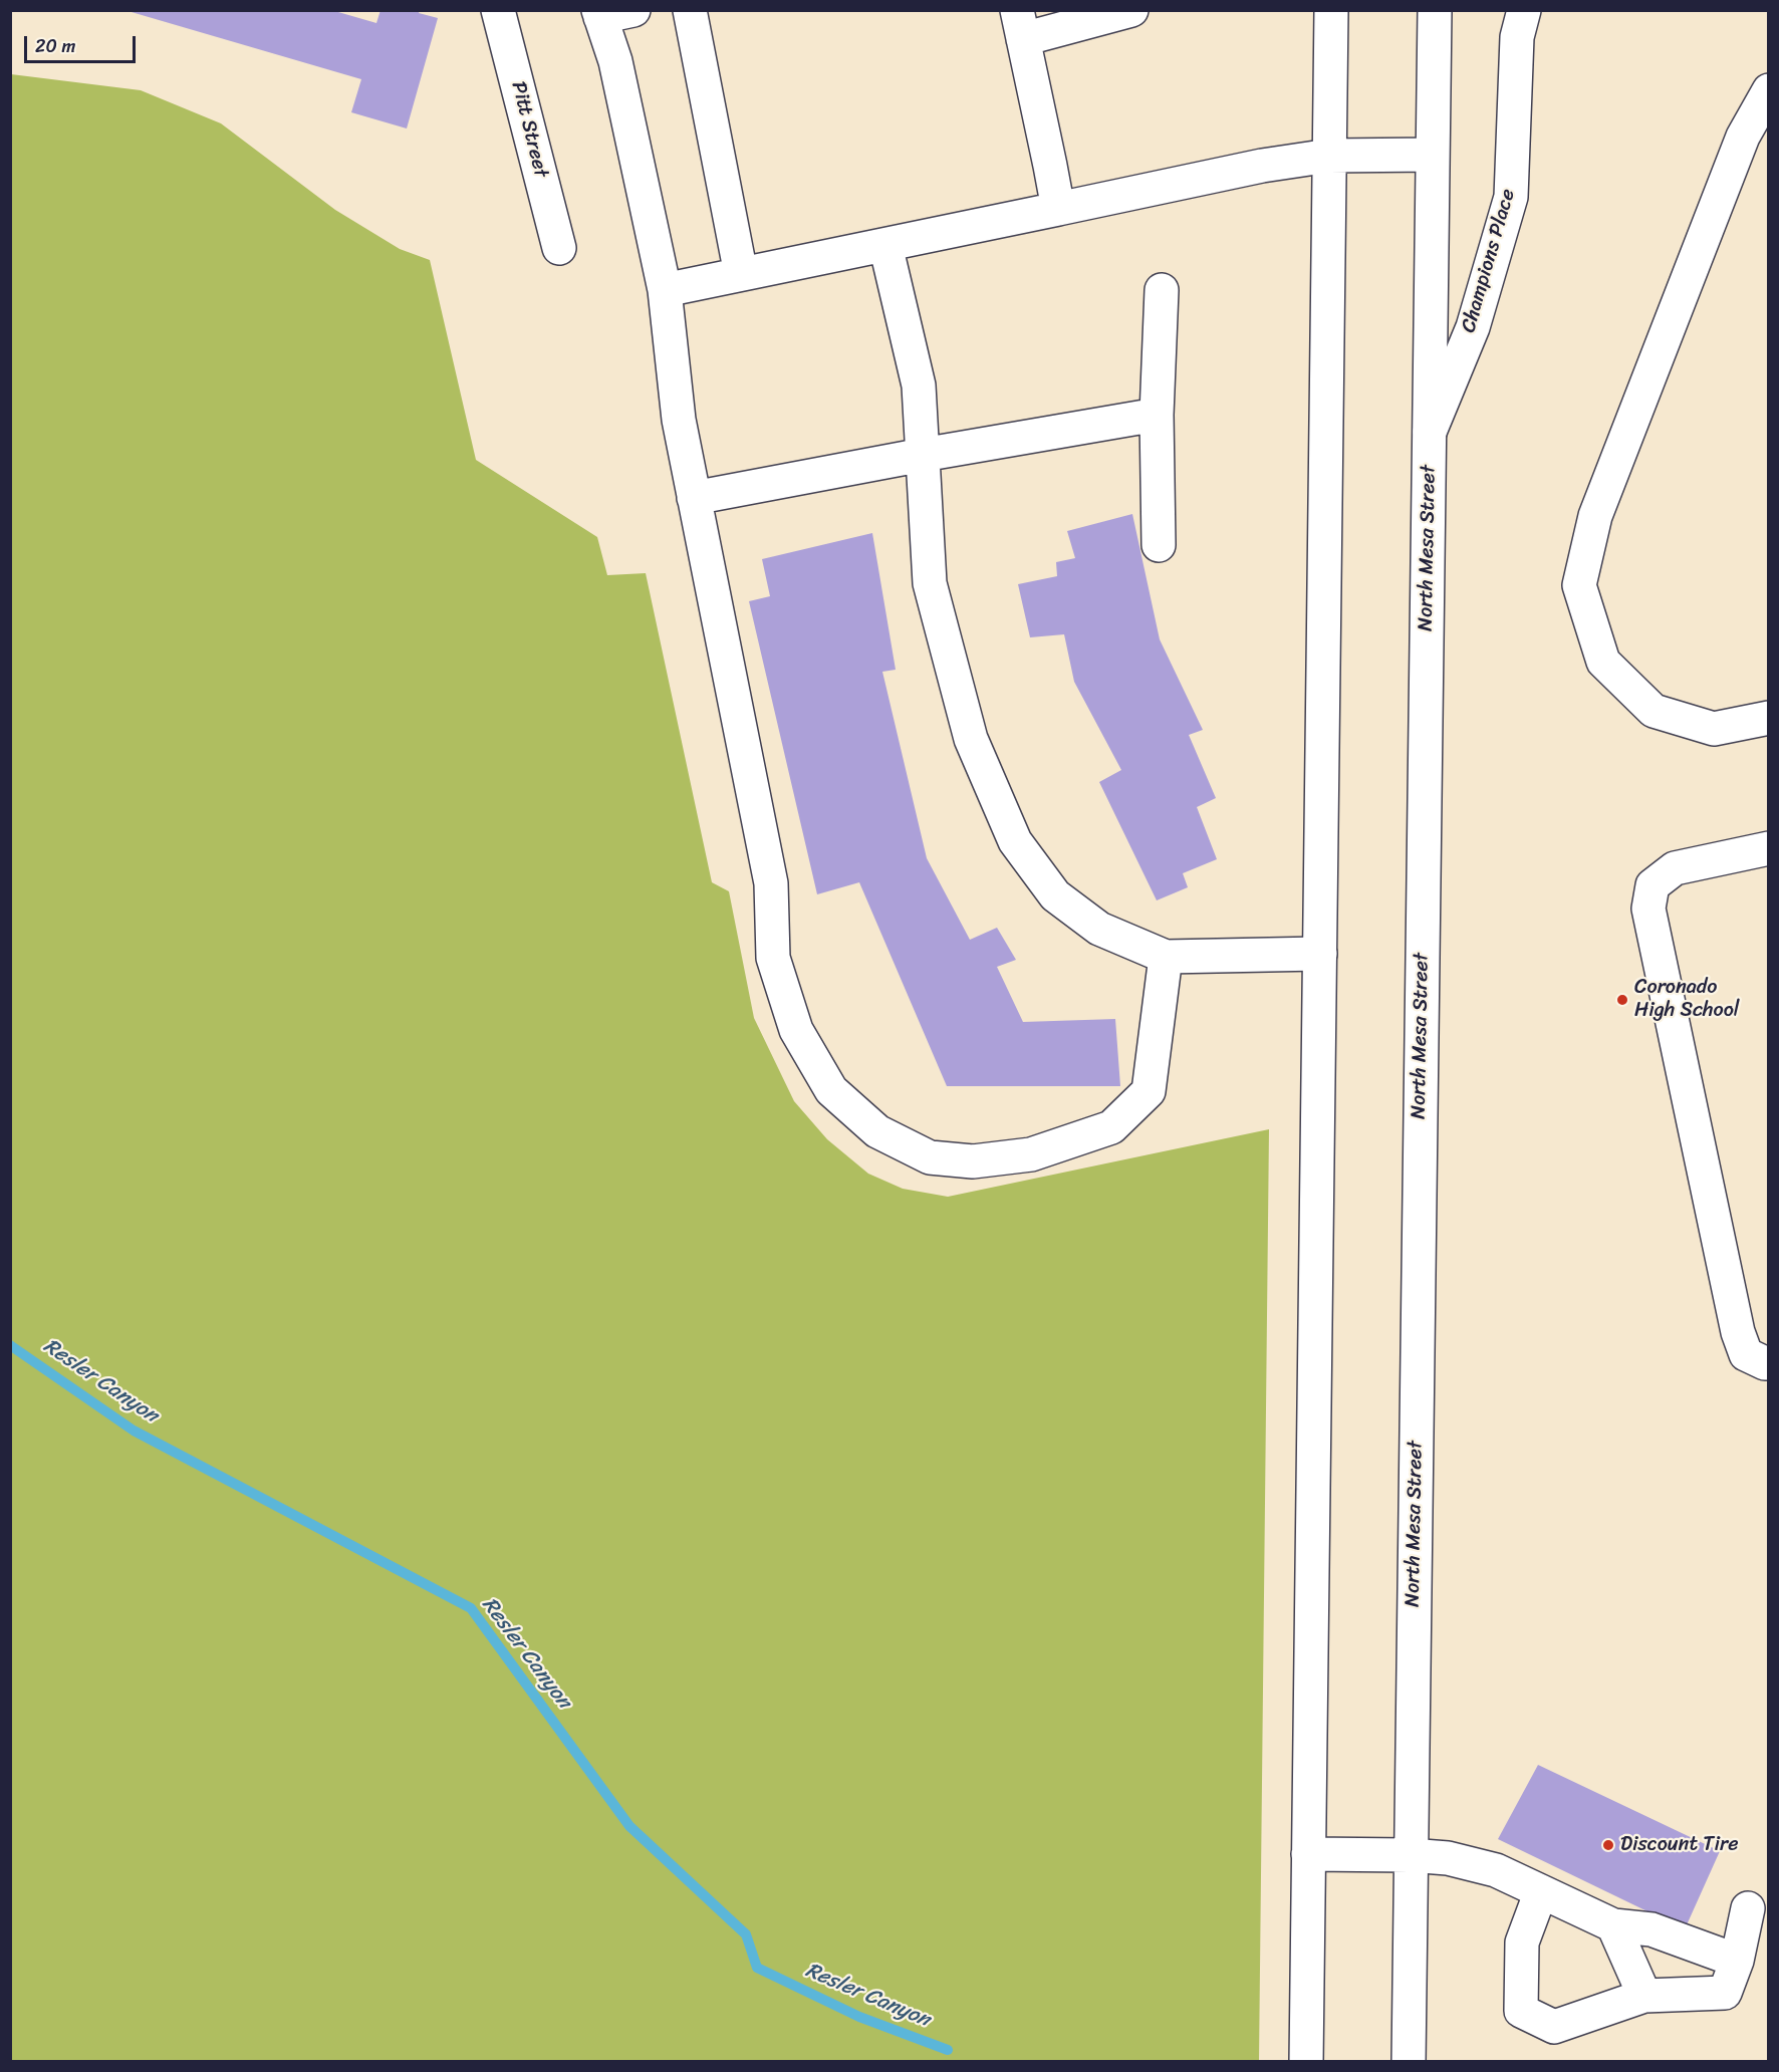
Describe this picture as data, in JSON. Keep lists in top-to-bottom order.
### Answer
{
  "streets": {
    "main road": ["Pitt Street", "Champions Place", "North Mesa Street"]
  },
  "crossings": [
    ["Champions Place", "North Mesa Street"]
  ],
  "water": ["Resler Canyon"],
  "places": ["Coronado High School", "Discount Tire"],
  "scale_bar": "20 m"
}
